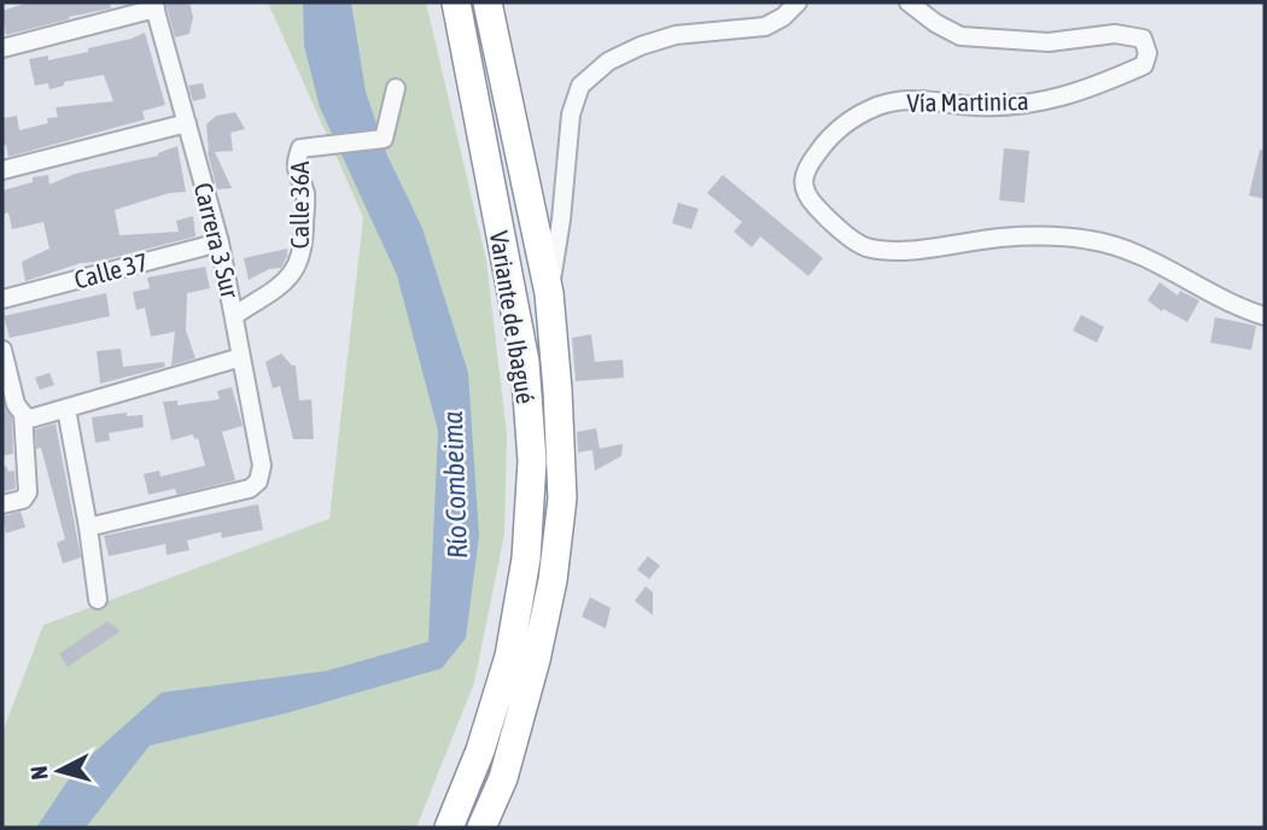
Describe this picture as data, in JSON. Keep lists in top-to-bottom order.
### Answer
{
  "streets": {
    "highway": ["Variante de Ibagué"],
    "street": [
      "Vía Martinica",
      "Calle 36A",
      "Carrera 3 Sur",
      "Calle 37"
    ]
  },
  "crossings": [
    ["Calle 36A", "Carrera 3 Sur"],
    ["Carrera 3 Sur", "Calle 37"]
  ],
  "water": ["Río Combeima"],
  "north": "left"
}
